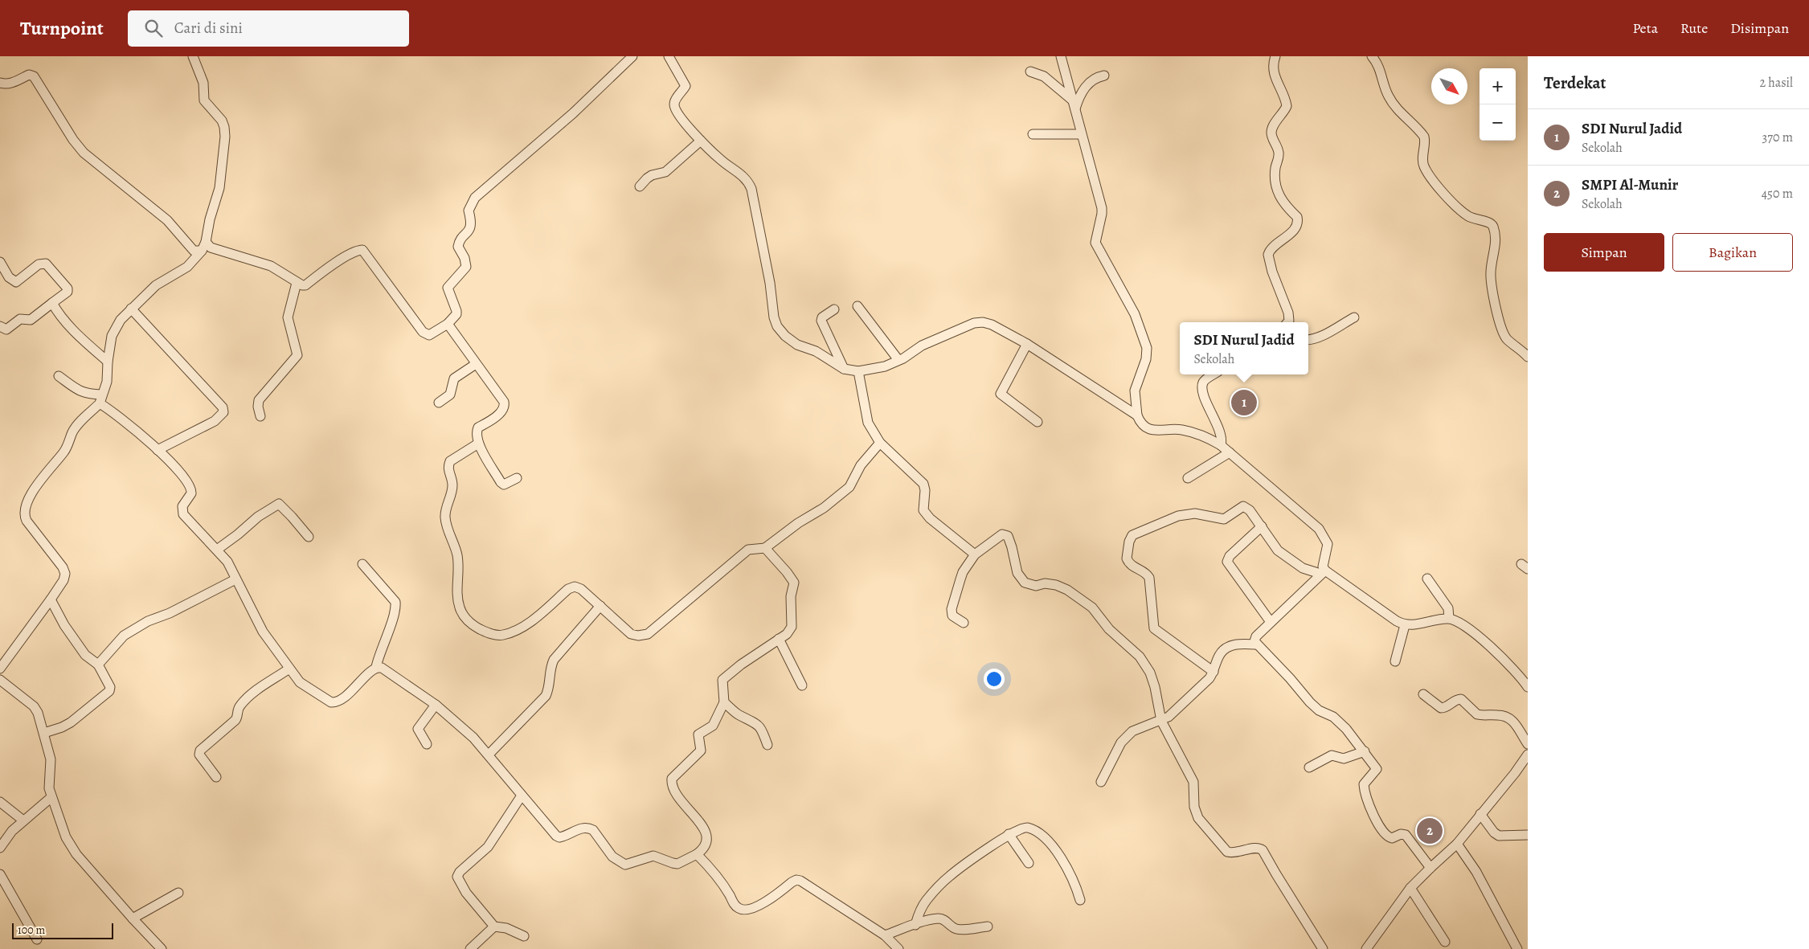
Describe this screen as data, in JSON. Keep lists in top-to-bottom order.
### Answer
{
  "scale_bar": "100 m",
  "north": "bottom right",
  "page": {
    "header": "Turnpoint",
    "search": "Cari di sini",
    "nav": ["Peta", "Rute", "Disimpan"],
    "heading": ["Terdekat", "2 hasil"],
    "map_buttons": ["+", "−"],
    "list": [
      {
        "mark": "1",
        "name": "SDI Nurul Jadid",
        "note": "Sekolah",
        "value": "370 m"
      },
      {
        "mark": "2",
        "name": "SMPI Al-Munir",
        "note": "Sekolah",
        "value": "450 m"
      }
    ],
    "buttons": ["Simpan", "Bagikan"],
    "popup": ["SDI Nurul Jadid", "Sekolah"],
    "pins": ["1", "2"],
    "scale": "100 m"
  }
}
